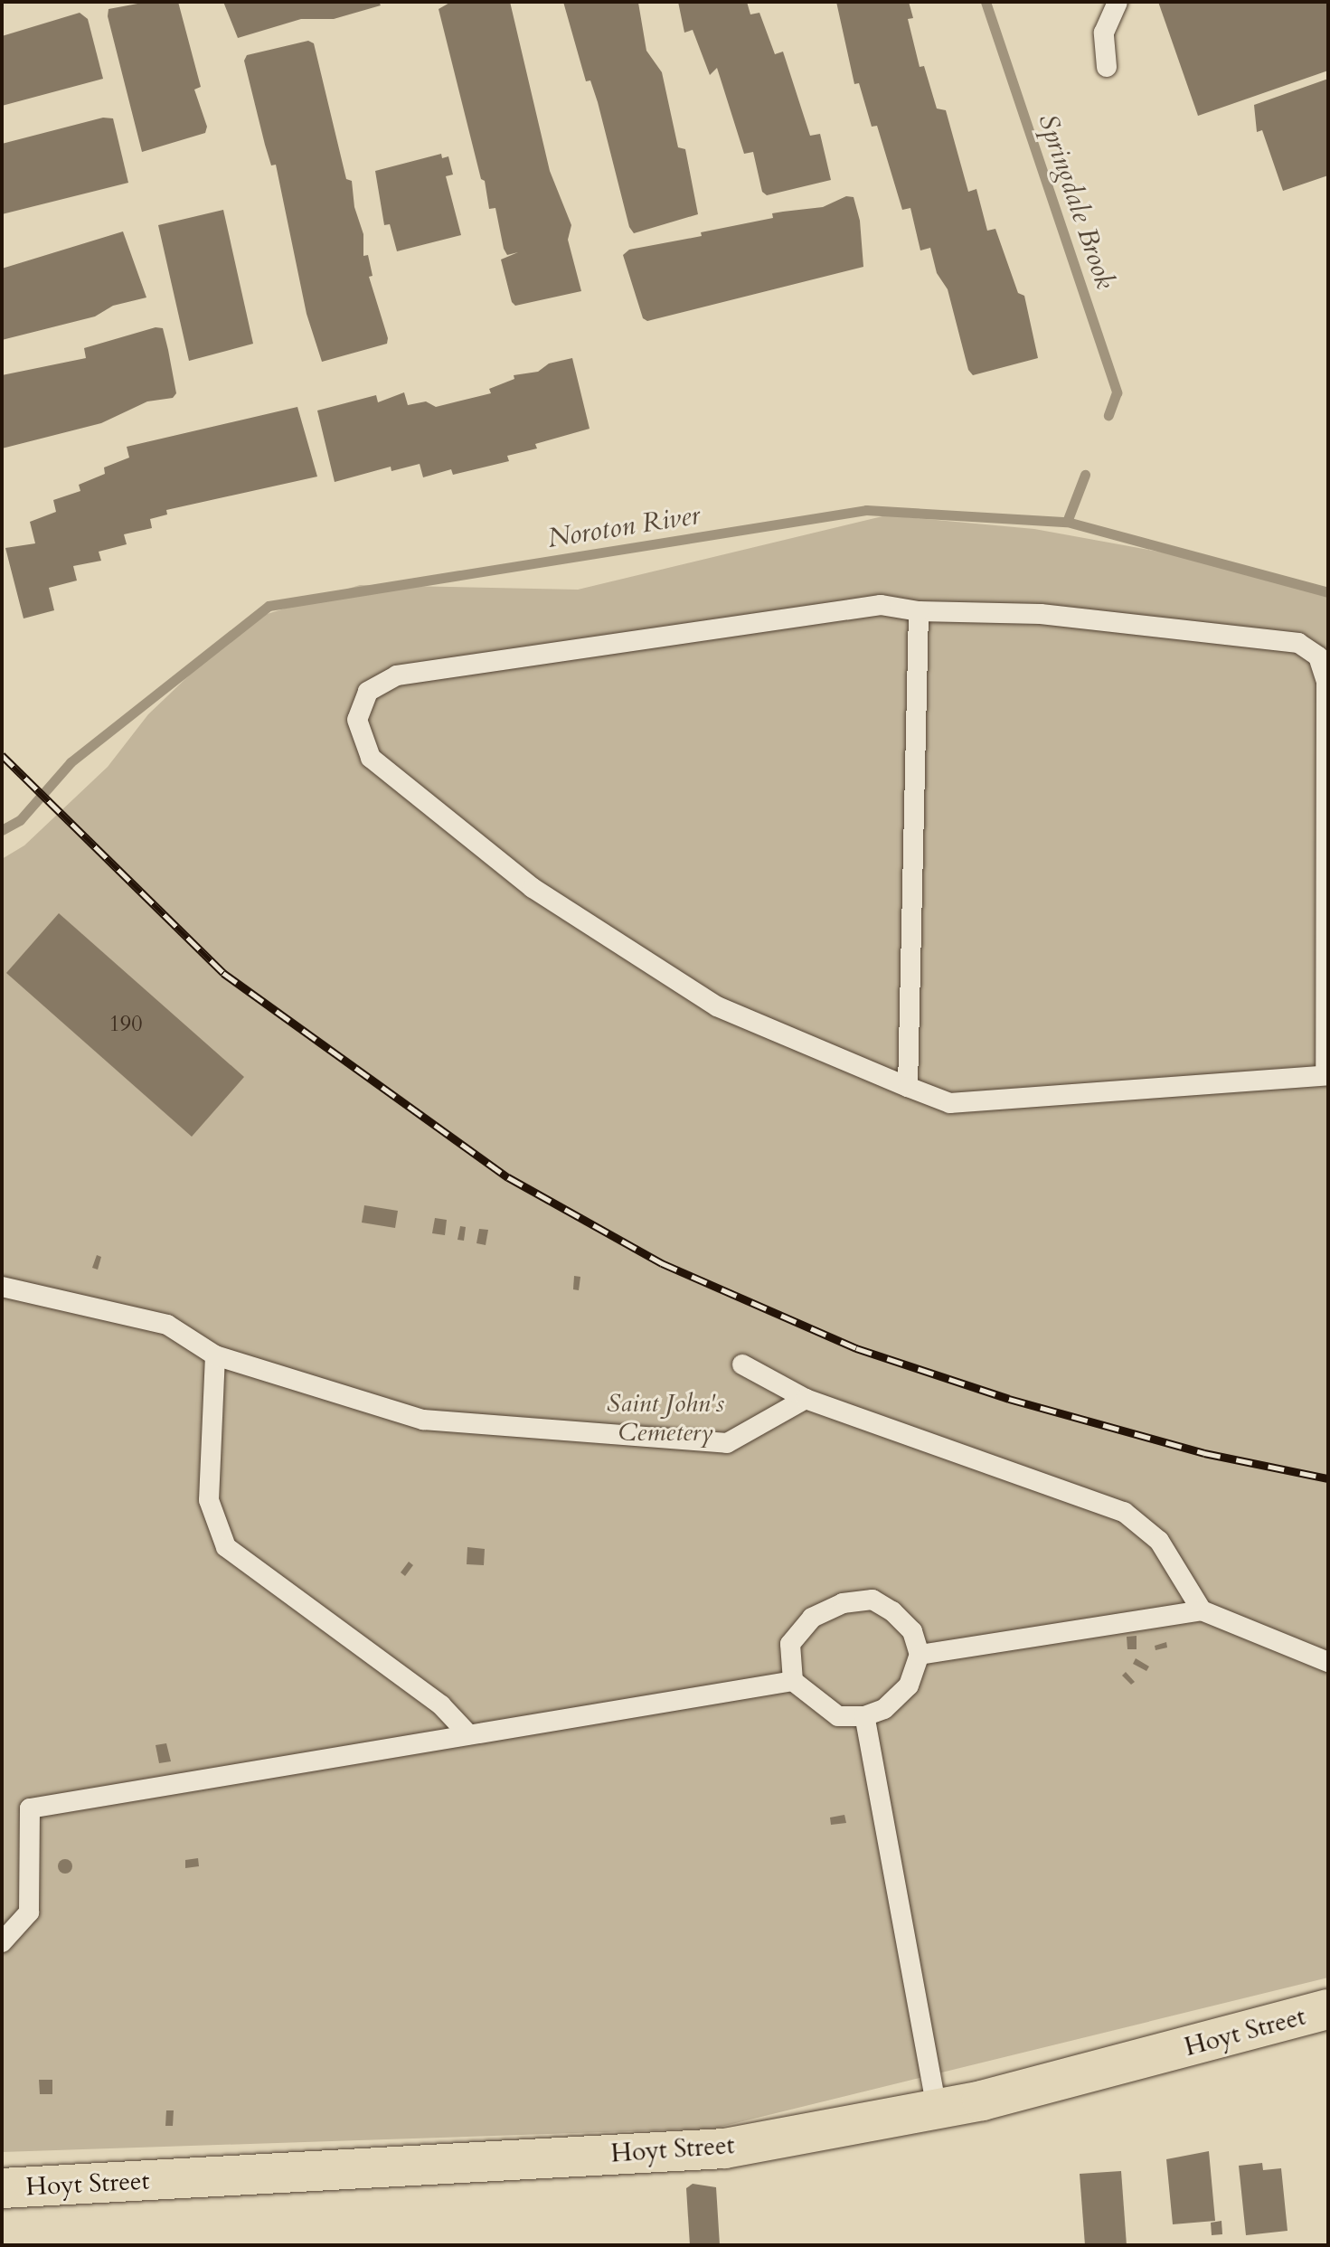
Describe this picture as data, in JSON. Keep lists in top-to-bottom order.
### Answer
{
  "streets": {
    "main road": ["Hoyt Street"]
  },
  "water": ["Springdale Brook", "Noroton River"],
  "parks": ["Saint John's Cemetery"],
  "house_numbers": ["190"]
}
